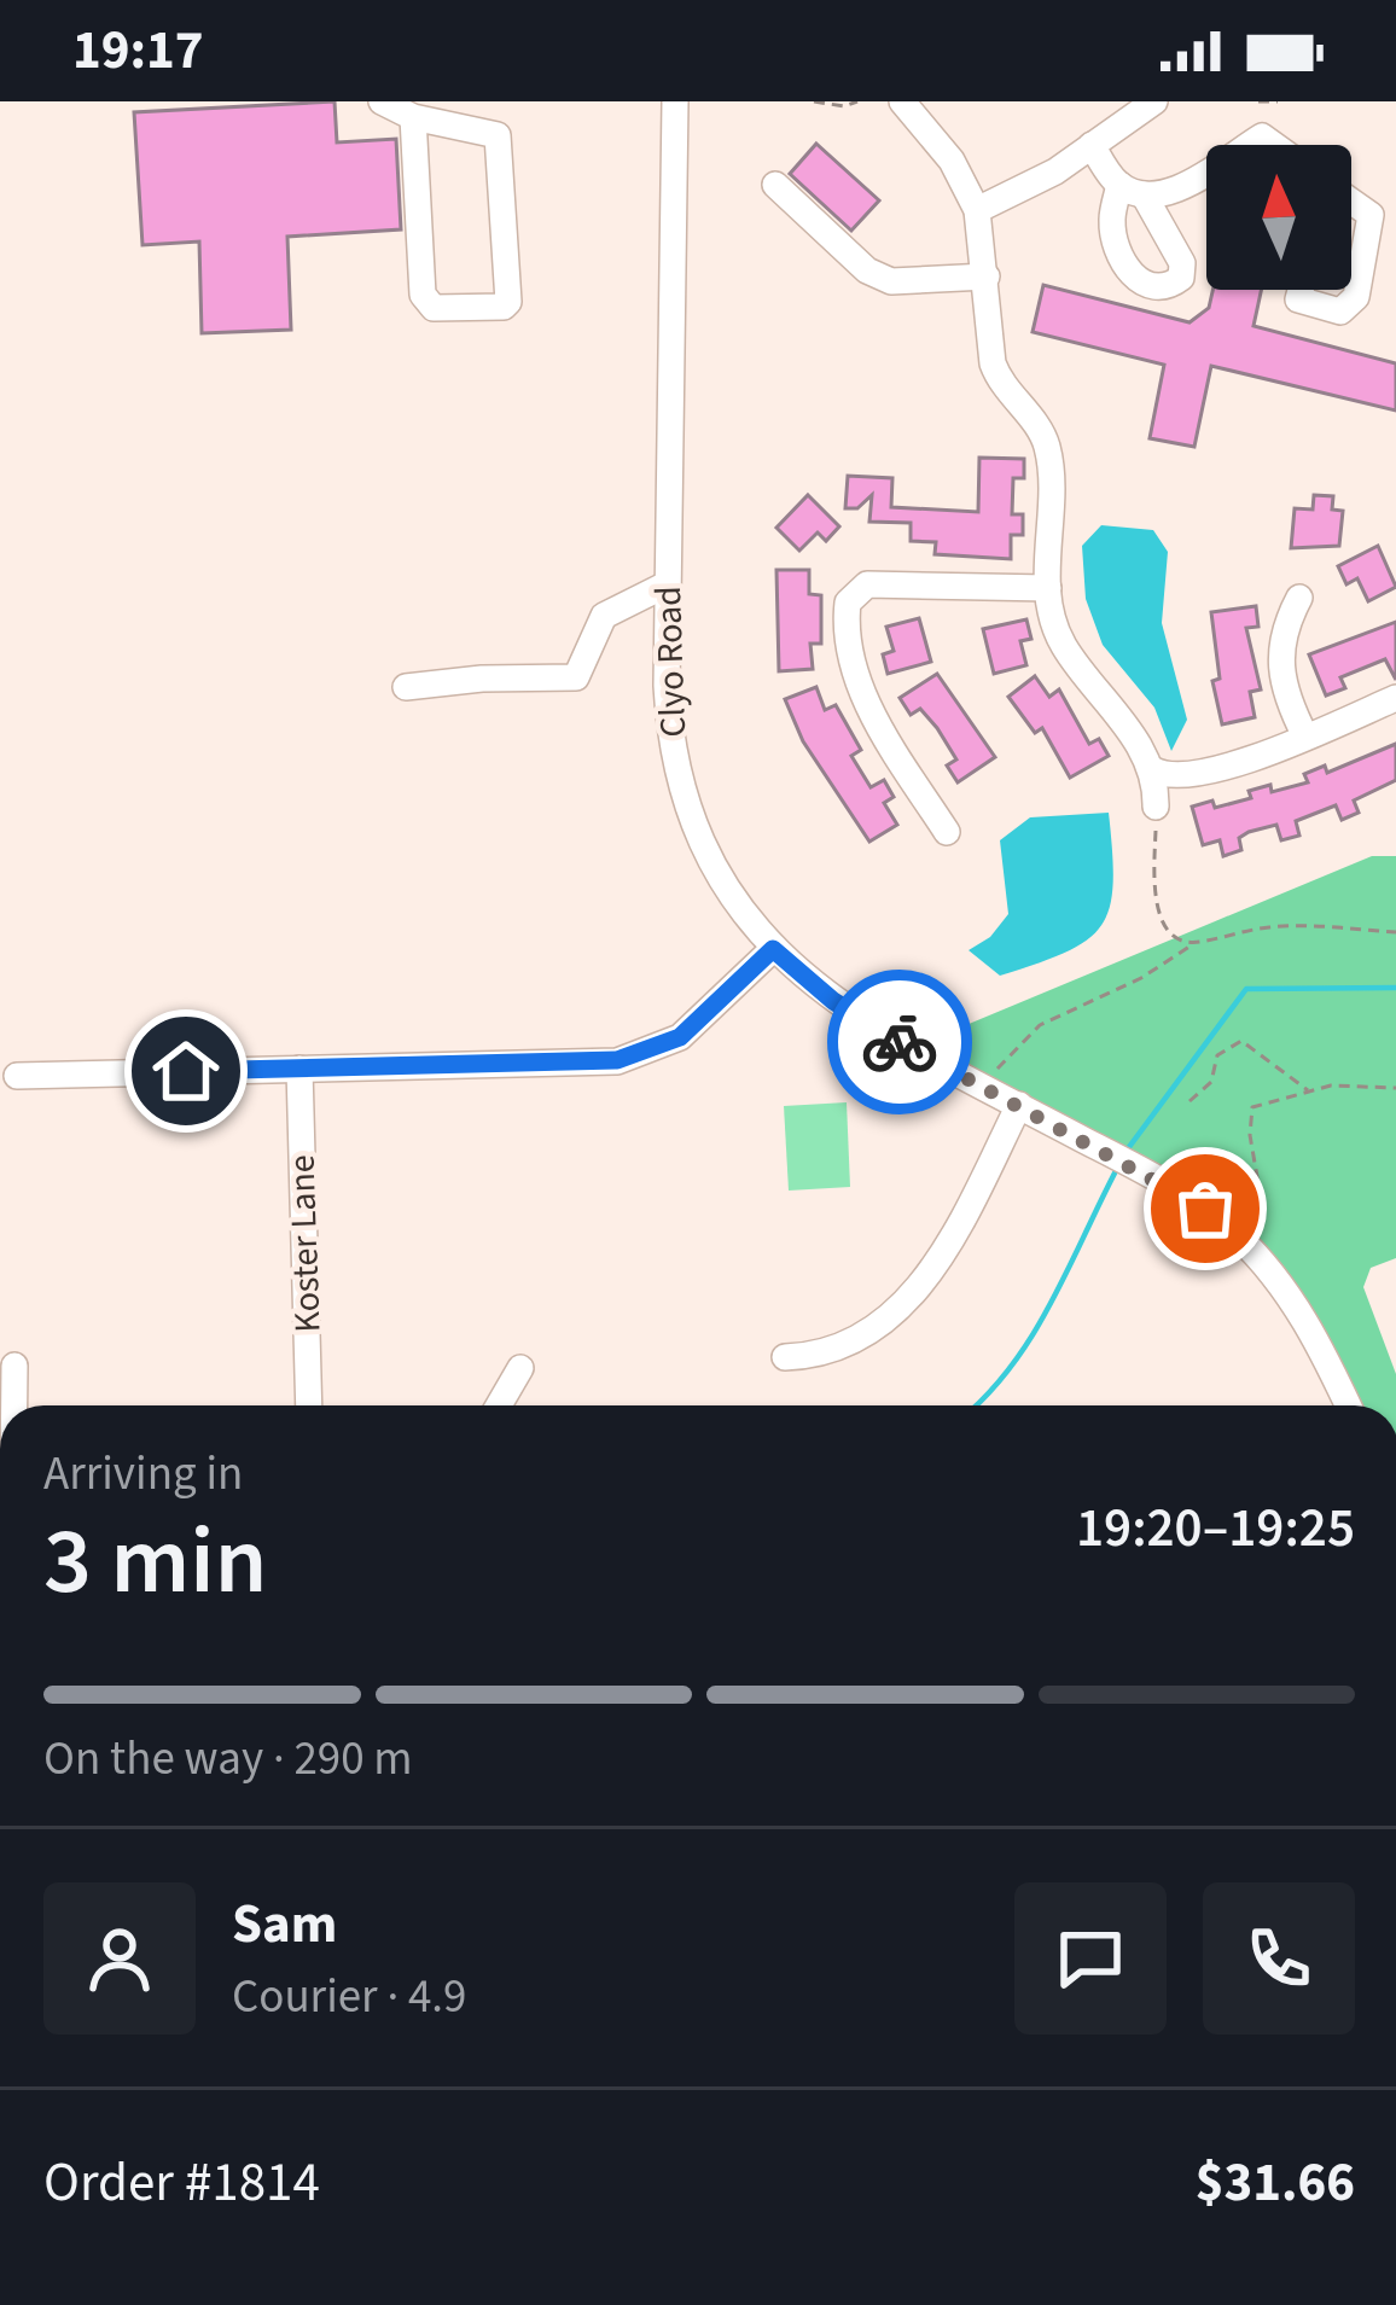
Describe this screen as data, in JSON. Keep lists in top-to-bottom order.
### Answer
{
  "streets": {
    "street": ["Clyo Road", "Koster Lane"]
  },
  "north": "top",
  "page": {
    "status": "19:17",
    "heading": ["3 min", "Arriving in", "19:20–19:25"],
    "panel": [
      "Sam",
      "Courier · 4.9",
      "Order #1814",
      "$31.66"
    ],
    "bar": "On the way · 290 m"
  }
}
